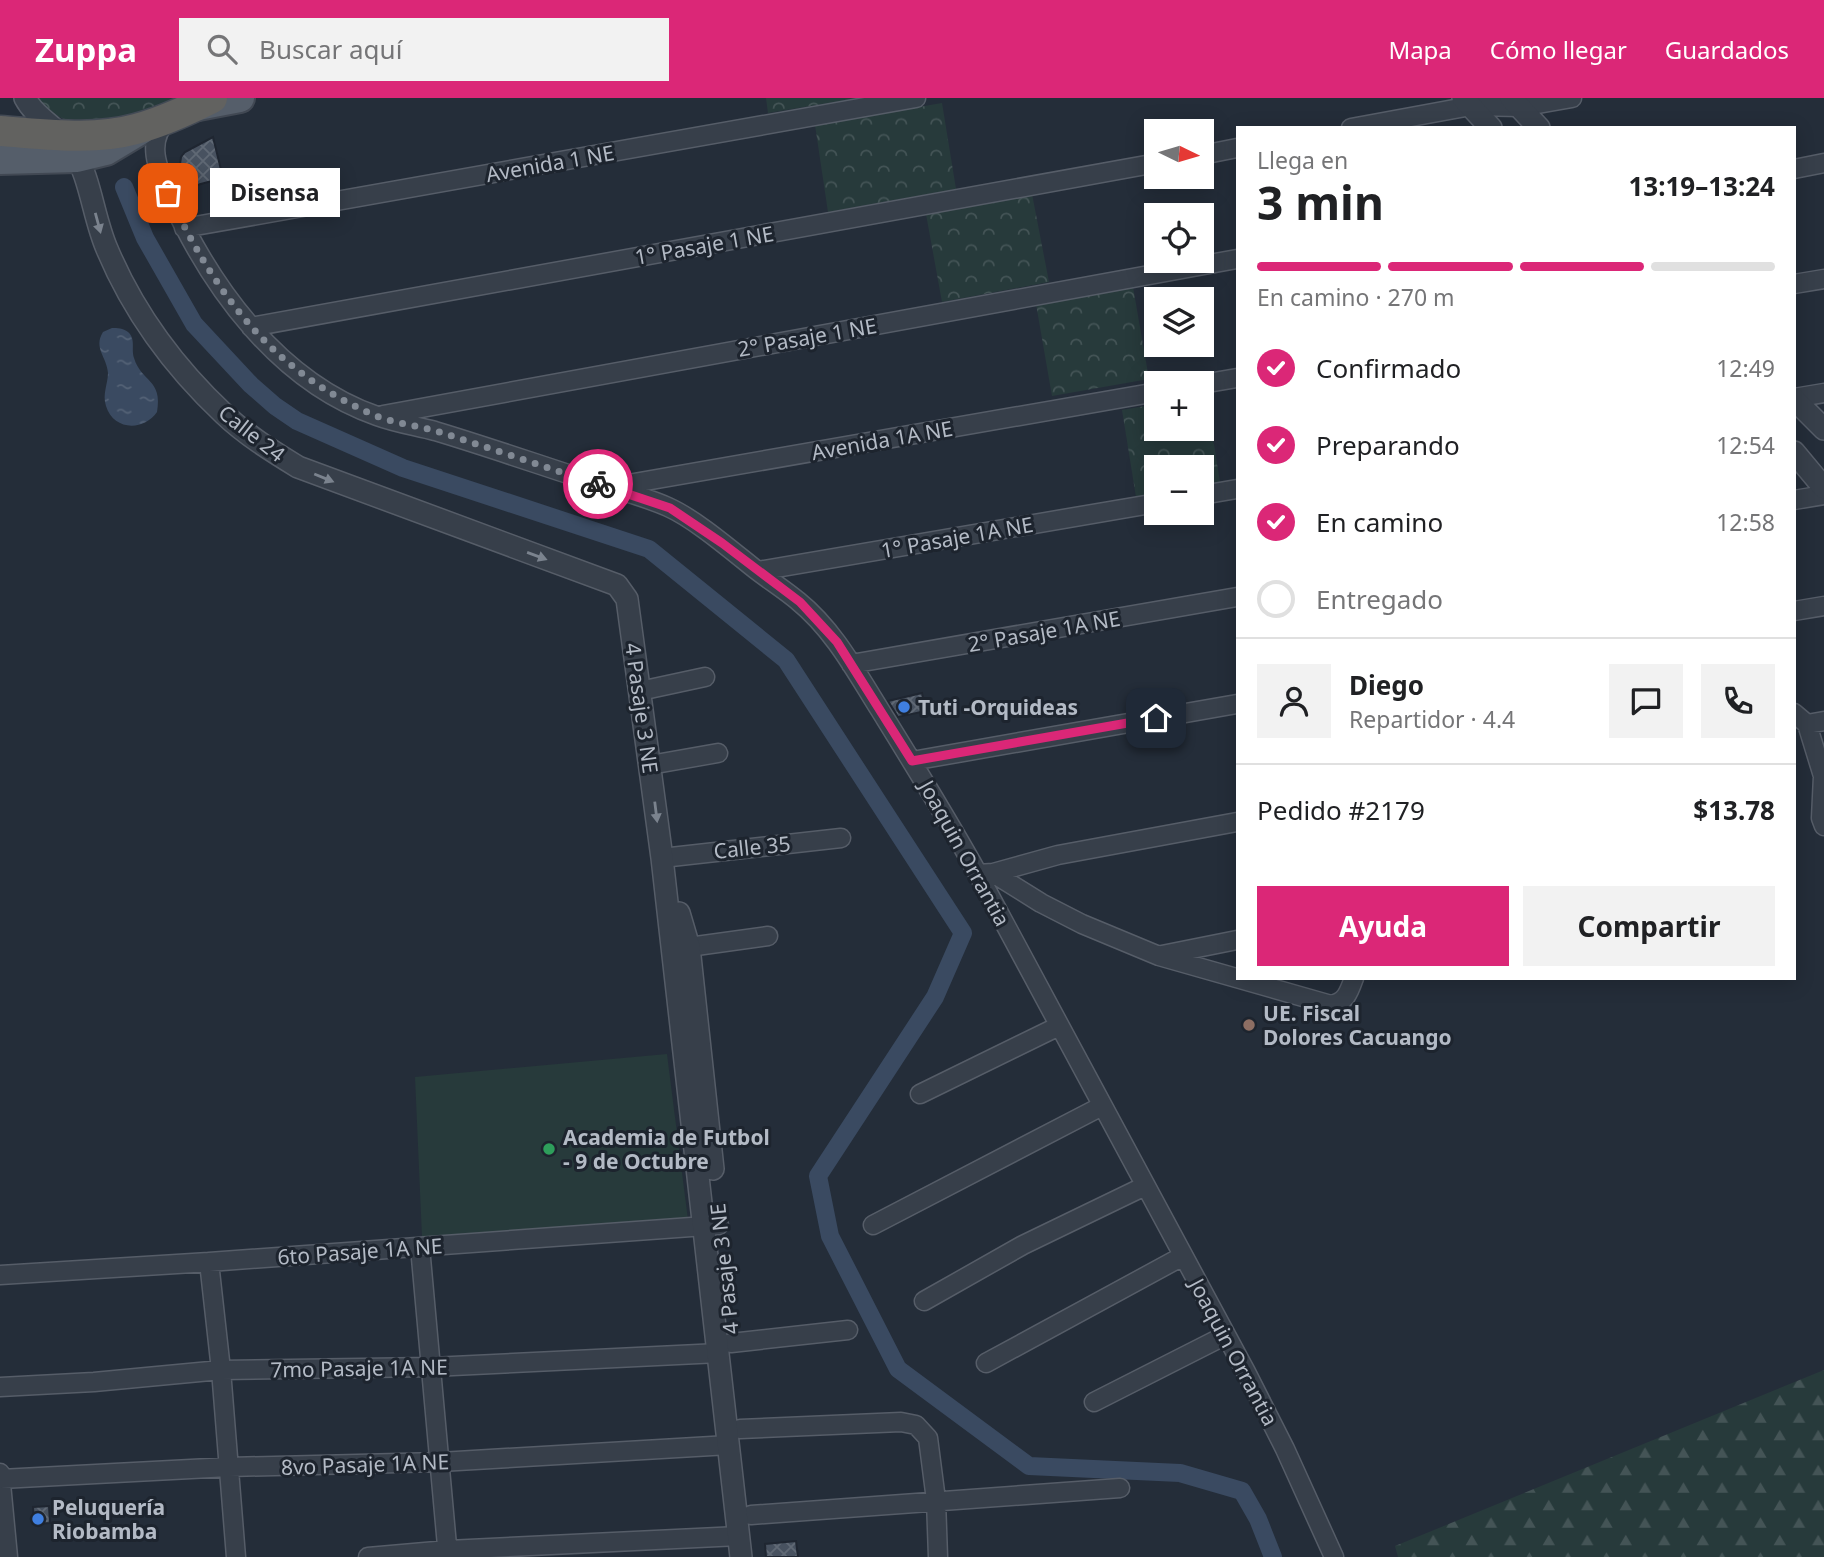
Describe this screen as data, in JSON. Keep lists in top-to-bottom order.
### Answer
{
  "streets": {
    "street": [
      "Avenida 1 NE",
      "1° Pasaje 1 NE",
      "2° Pasaje 1 NE",
      "Calle 24",
      "Avenida 1A NE",
      "1° Pasaje 1A NE",
      "2° Pasaje 1A NE",
      "4 Pasaje 3 NE",
      "Calle 35",
      "Joaquin Orrantia",
      "6to Pasaje 1A NE",
      "7mo Pasaje 1A NE",
      "8vo Pasaje 1A NE"
    ]
  },
  "crossings": [
    ["Avenida 1 NE", "Joaquin Orrantia"],
    ["1° Pasaje 1 NE", "Joaquin Orrantia"],
    ["2° Pasaje 1 NE", "Joaquin Orrantia"],
    ["Calle 24", "4 Pasaje 3 NE"],
    ["Avenida 1A NE", "Joaquin Orrantia"],
    ["1° Pasaje 1A NE", "Joaquin Orrantia"],
    ["2° Pasaje 1A NE", "Joaquin Orrantia"],
    ["4 Pasaje 3 NE", "Calle 35"],
    ["4 Pasaje 3 NE", "6to Pasaje 1A NE"],
    ["4 Pasaje 3 NE", "7mo Pasaje 1A NE"],
    ["4 Pasaje 3 NE", "8vo Pasaje 1A NE"]
  ],
  "one_way": ["Calle 24"],
  "places": [
    "Disensa",
    "Tuti -Orquideas",
    "UE. Fiscal Dolores Cacuango",
    "Academia de Futbol - 9 de Octubre",
    "Peluquería Riobamba"
  ],
  "north": "right",
  "page": {
    "header": "Zuppa",
    "search": "Buscar aquí",
    "nav": ["Mapa", "Cómo llegar", "Guardados"],
    "map_buttons": ["+", "−"],
    "heading": ["3 min", "Llega en", "13:19–13:24"],
    "panel": [
      "Diego",
      "Repartidor · 4.4",
      "Pedido #2179",
      "$13.78"
    ],
    "bubble": "Disensa",
    "bar": "En camino · 270 m",
    "list": [
      ["Confirmado", "12:49"],
      ["Preparando", "12:54"],
      ["En camino", "12:58"],
      "Entregado"
    ],
    "buttons": ["Ayuda", "Compartir"]
  }
}
